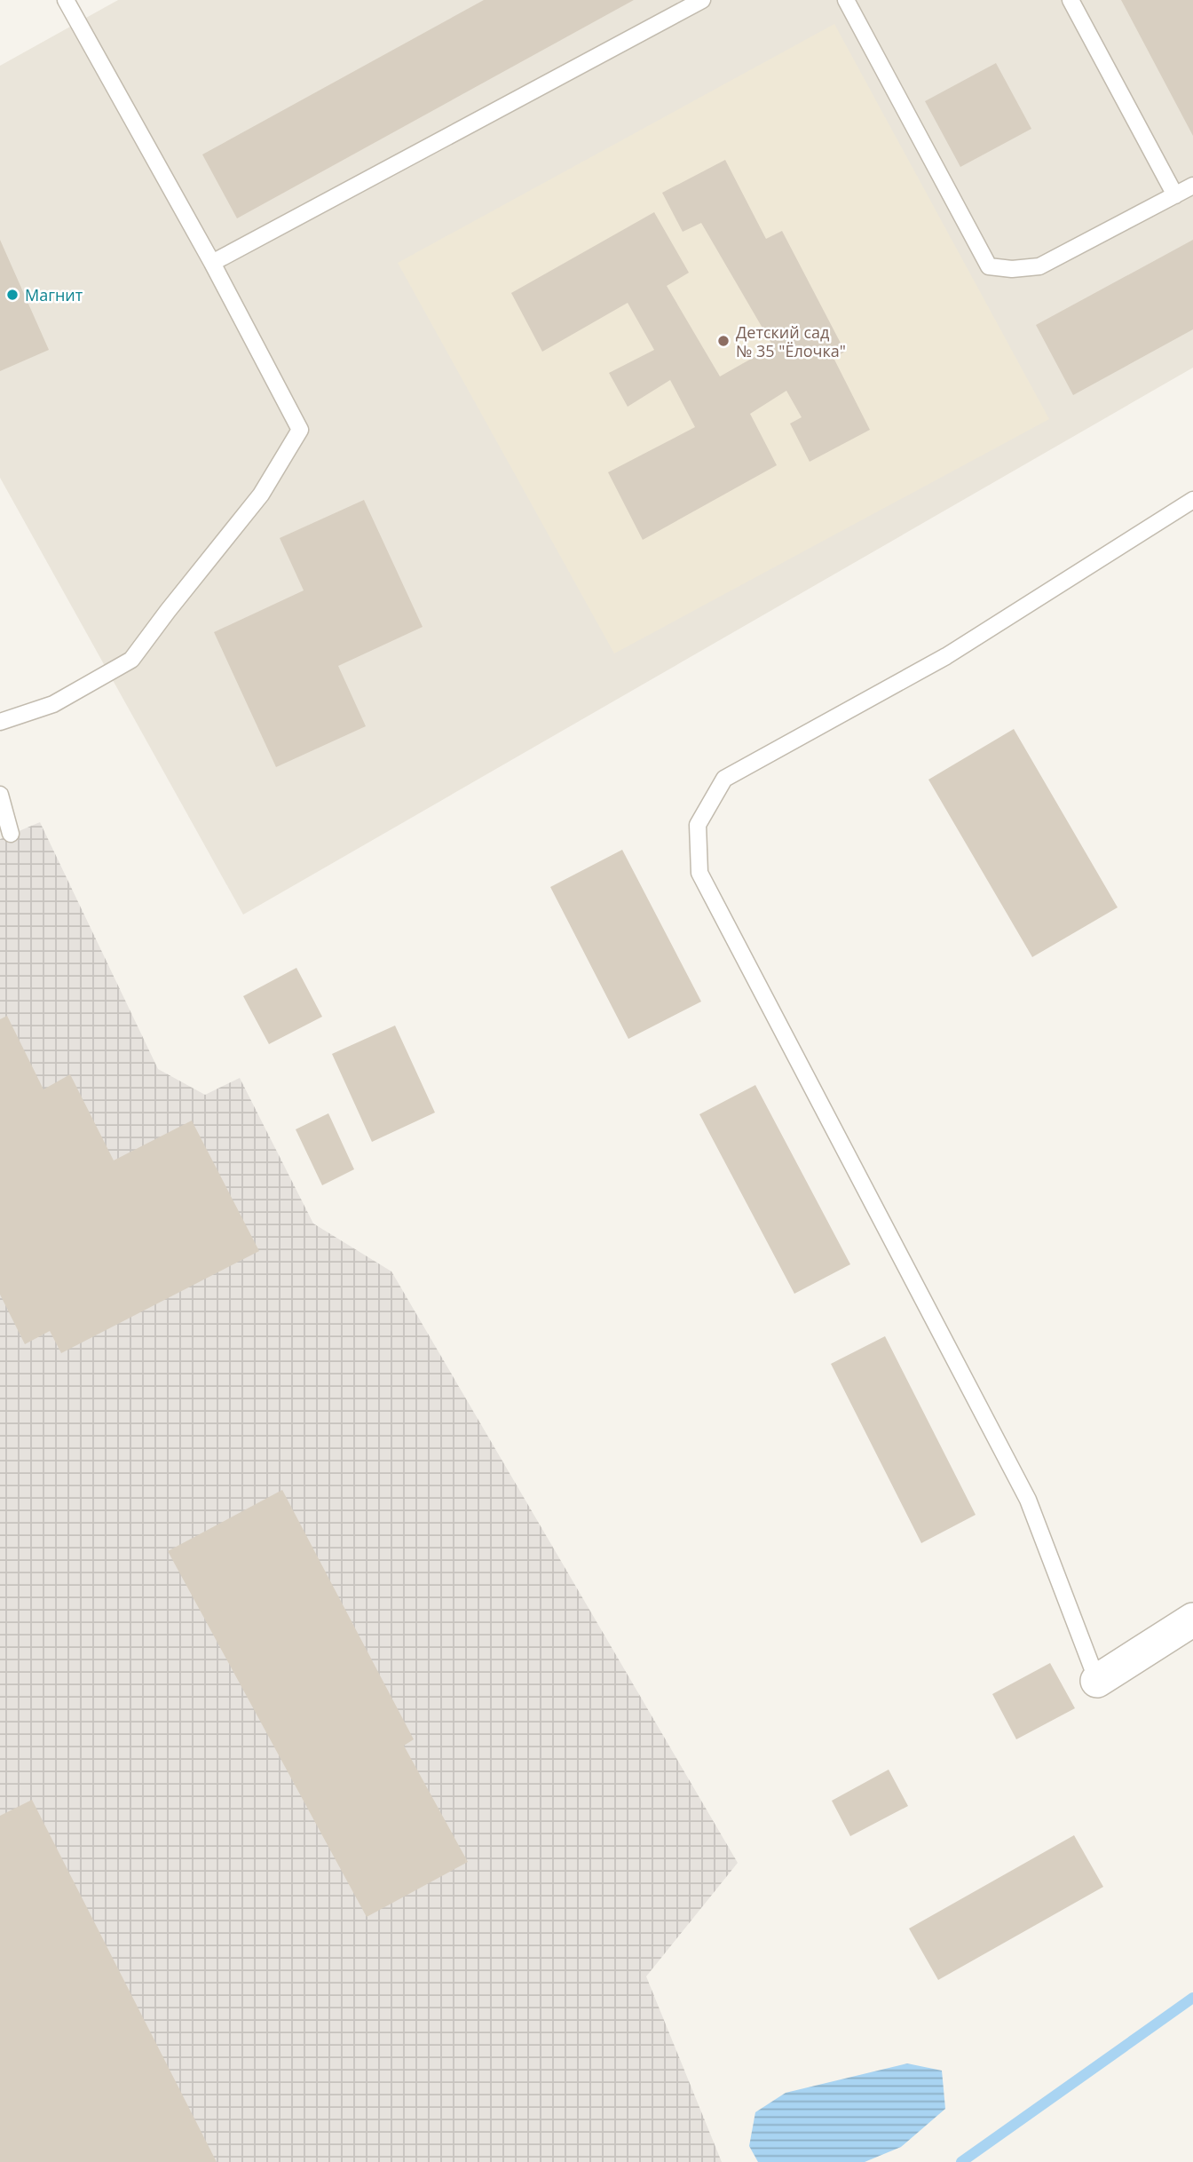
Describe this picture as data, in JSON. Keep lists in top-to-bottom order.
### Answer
{
  "places": ["Магнит", "Детский сад № 35 \"Ёлочка\""]
}
